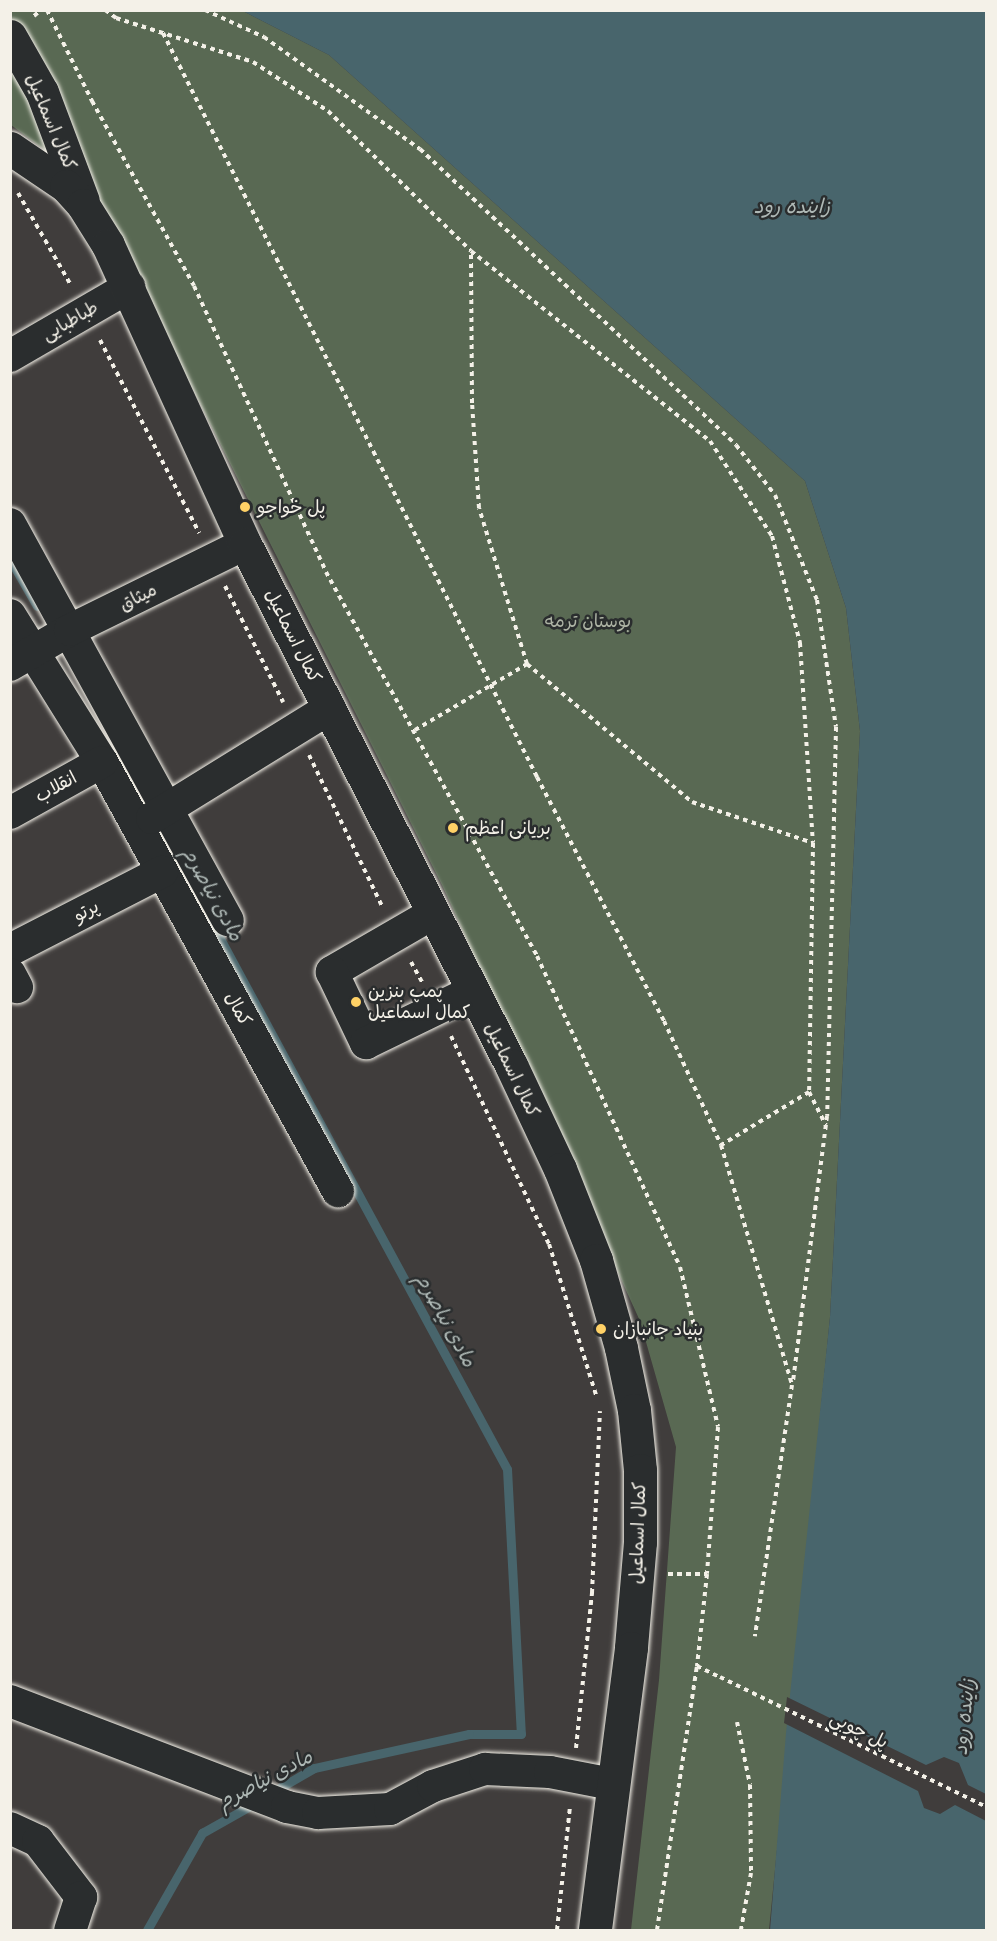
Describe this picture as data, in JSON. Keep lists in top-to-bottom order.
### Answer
{
  "streets": {
    "main road": ["کمال اسماعیل"],
    "street": [
      "طباطبایی",
      "میثاق",
      "انقلاب",
      "پرتو",
      "کمال"
    ],
    "path": ["پل چوبی"]
  },
  "crossings": [
    ["کمال اسماعیل", "طباطبایی"],
    ["کمال اسماعیل", "میثاق"],
    ["میثاق", "کمال"],
    ["انقلاب", "کمال"],
    ["پرتو", "کمال"]
  ],
  "water": ["زاینده رود", "مادی نیاصرم"],
  "parks": ["بوستان ترمه"],
  "places": [
    "پل خواجو",
    "بریانی اعظم",
    "پمپ بنزین کمال اسماعیل",
    "بنیاد جانبازان"
  ]
}
